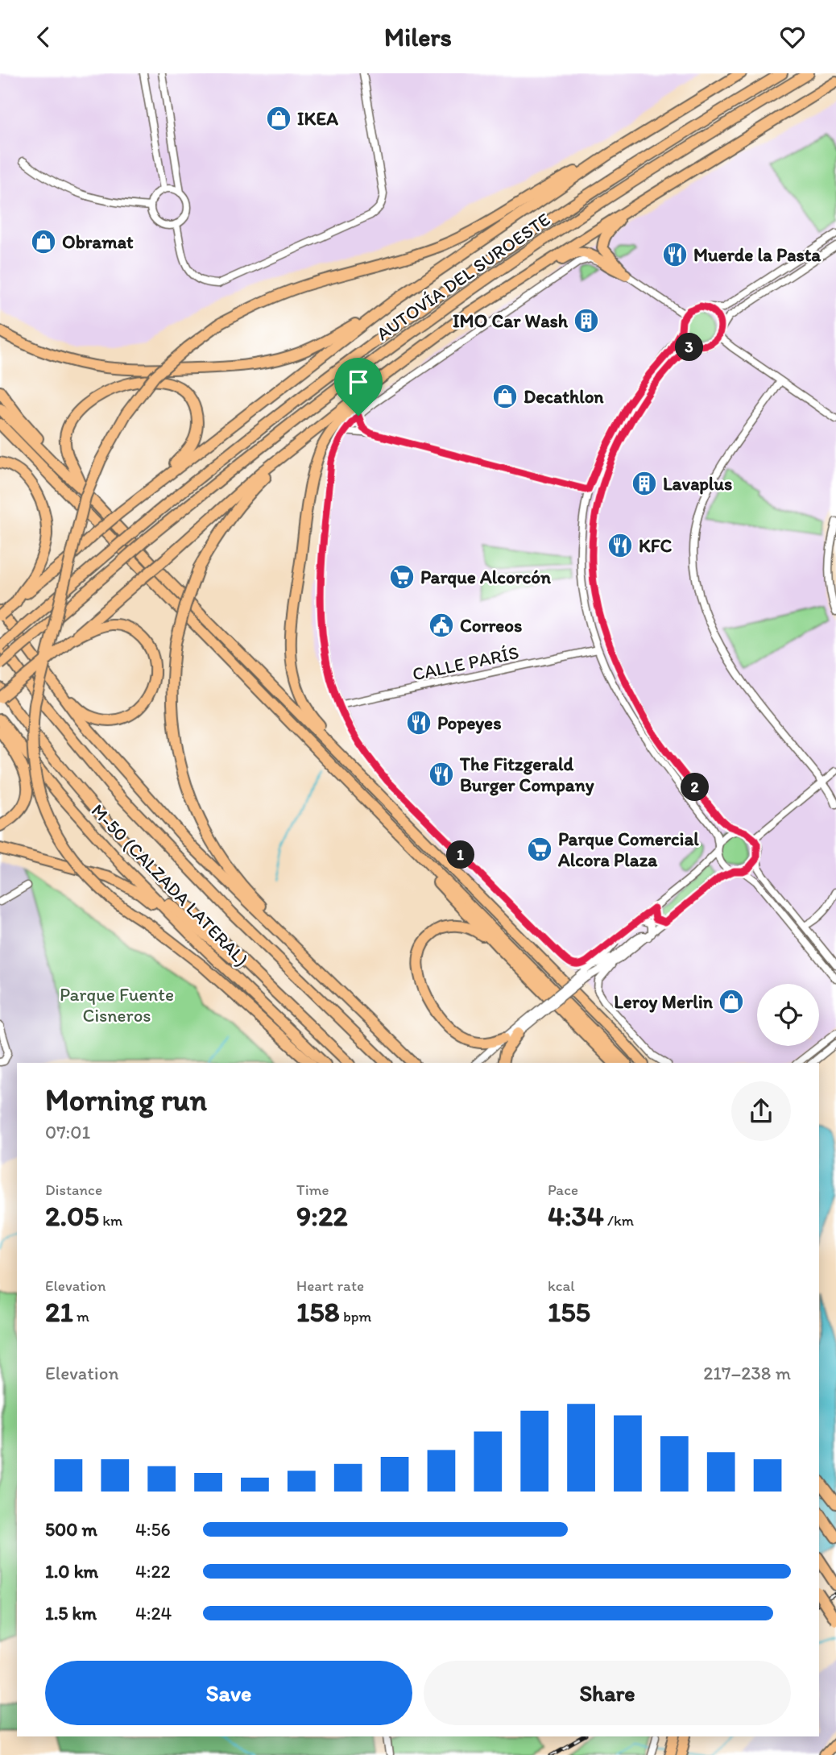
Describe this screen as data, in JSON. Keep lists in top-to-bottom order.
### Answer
{
  "streets": {
    "highway": ["AUTOVÍA DEL SUROESTE", "M-50 (CALZADA LATERAL)"],
    "street": ["CALLE PARÍS"]
  },
  "parks": ["Parque Fuente Cisneros"],
  "places": {
    "shop": [
      "IKEA",
      "Obramat",
      "Decathlon",
      "Leroy Merlin"
    ],
    "restaurant": [
      "Muerde la Pasta",
      "KFC",
      "Popeyes",
      "The Fitzgerald Burger Company"
    ],
    "building": ["IMO Car Wash", "Lavaplus"],
    "supermarket": ["Parque Alcorcón", "Parque Comercial Alcora Plaza"],
    "public building": ["Correos"]
  },
  "page": {
    "header": "Milers",
    "pins": ["3", "2", "1"],
    "heading": ["Morning run", "07:01"],
    "stats": [
      ["Distance", "2.05 km"],
      ["Time", "9:22"],
      ["Pace", "4:34 /km"],
      ["Elevation", "21 m"],
      ["Heart rate", "158 bpm"],
      ["kcal", "155"]
    ],
    "chart": ["Elevation", "217–238 m"],
    "list": [
      {
        "name": "500 m",
        "note": "4:56"
      },
      {
        "name": "1.0 km",
        "note": "4:22"
      },
      {
        "name": "1.5 km",
        "note": "4:24"
      }
    ],
    "buttons": ["Save", "Share"]
  }
}
